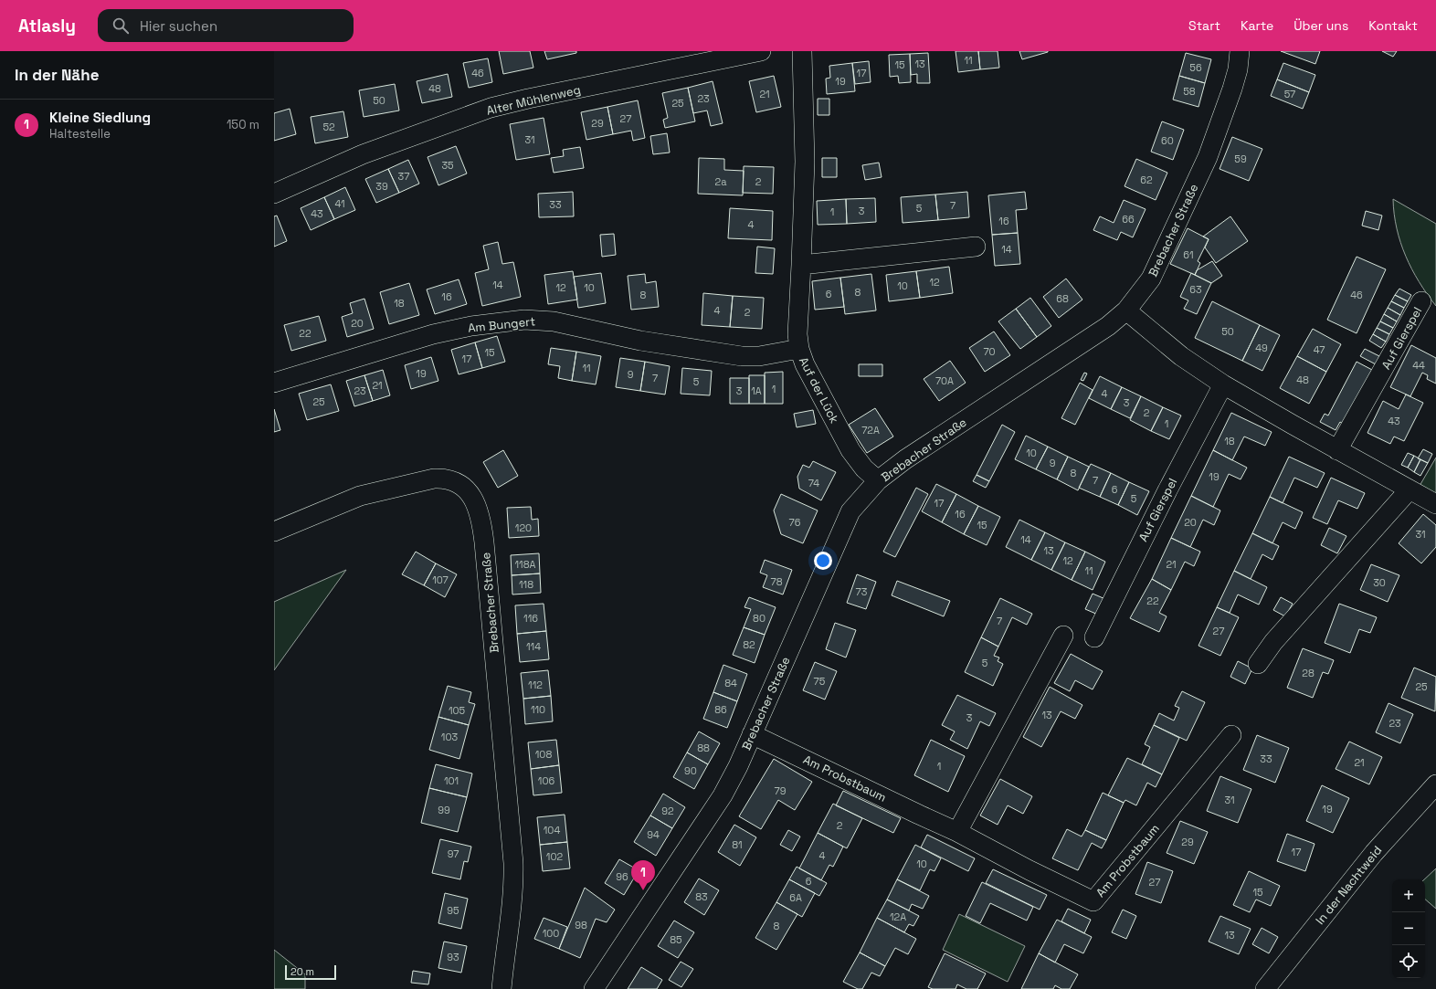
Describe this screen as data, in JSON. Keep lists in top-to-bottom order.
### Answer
{
  "streets": {
    "street": [
      "Alter Mühlenweg",
      "Brebacher Straße",
      "Am Bungert",
      "Auf Gierspel",
      "Auf der Lück",
      "Am Probstbaum",
      "In der Nachtweid"
    ]
  },
  "crossings": [
    ["Brebacher Straße", "Auf der Lück"],
    ["Brebacher Straße", "Am Probstbaum"],
    ["Am Bungert", "Auf der Lück"]
  ],
  "house_numbers": [
    "11",
    "13",
    "15",
    "56",
    "46",
    "17",
    "19",
    "48",
    "58",
    "21",
    "57",
    "23",
    "50",
    "25",
    "27",
    "29",
    "52",
    "31",
    "60",
    "59",
    "35",
    "37",
    "62",
    "2a",
    "2",
    "39",
    "41",
    "33",
    "7",
    "5",
    "3",
    "1",
    "43",
    "66",
    "16",
    "4",
    "14",
    "61",
    "12",
    "14",
    "10",
    "12",
    "10",
    "63",
    "8",
    "6",
    "8",
    "46",
    "16",
    "68",
    "18",
    "4",
    "2",
    "20",
    "50",
    "22",
    "49",
    "47",
    "70",
    "15",
    "17",
    "44",
    "11",
    "19",
    "9",
    "7",
    "48",
    "70A",
    "5",
    "21",
    "1",
    "23",
    "3",
    "1A",
    "4",
    "25",
    "3",
    "2",
    "43",
    "1",
    "72A",
    "18",
    "10",
    "9",
    "8",
    "19",
    "7",
    "74",
    "6",
    "5",
    "17",
    "16",
    "76",
    "20",
    "15",
    "120",
    "31",
    "14",
    "13",
    "12",
    "118A",
    "21",
    "11",
    "107",
    "78",
    "30",
    "118",
    "73",
    "22",
    "116",
    "80",
    "7",
    "27",
    "82",
    "114",
    "5",
    "28",
    "75",
    "84",
    "112",
    "25",
    "110",
    "86",
    "105",
    "13",
    "3",
    "23",
    "103",
    "88",
    "108",
    "33",
    "21",
    "1",
    "90",
    "101",
    "106",
    "79",
    "31",
    "19",
    "99",
    "92",
    "2",
    "104",
    "94",
    "29",
    "81",
    "17",
    "97",
    "4",
    "102",
    "10",
    "96",
    "6",
    "27",
    "15",
    "83",
    "6A",
    "95",
    "12A",
    "98",
    "8",
    "100",
    "13",
    "85",
    "93"
  ],
  "scale_bar": "20 m",
  "page": {
    "header": "Atlasly",
    "search": "Hier suchen",
    "nav": [
      "Start",
      "Karte",
      "Über uns",
      "Kontakt"
    ],
    "heading": "In der Nähe",
    "list": [
      {
        "mark": "1",
        "name": "Kleine Siedlung",
        "note": "Haltestelle",
        "value": "150 m"
      }
    ],
    "pins": "1",
    "map_buttons": ["+", "−"],
    "scale": "20 m"
  }
}
